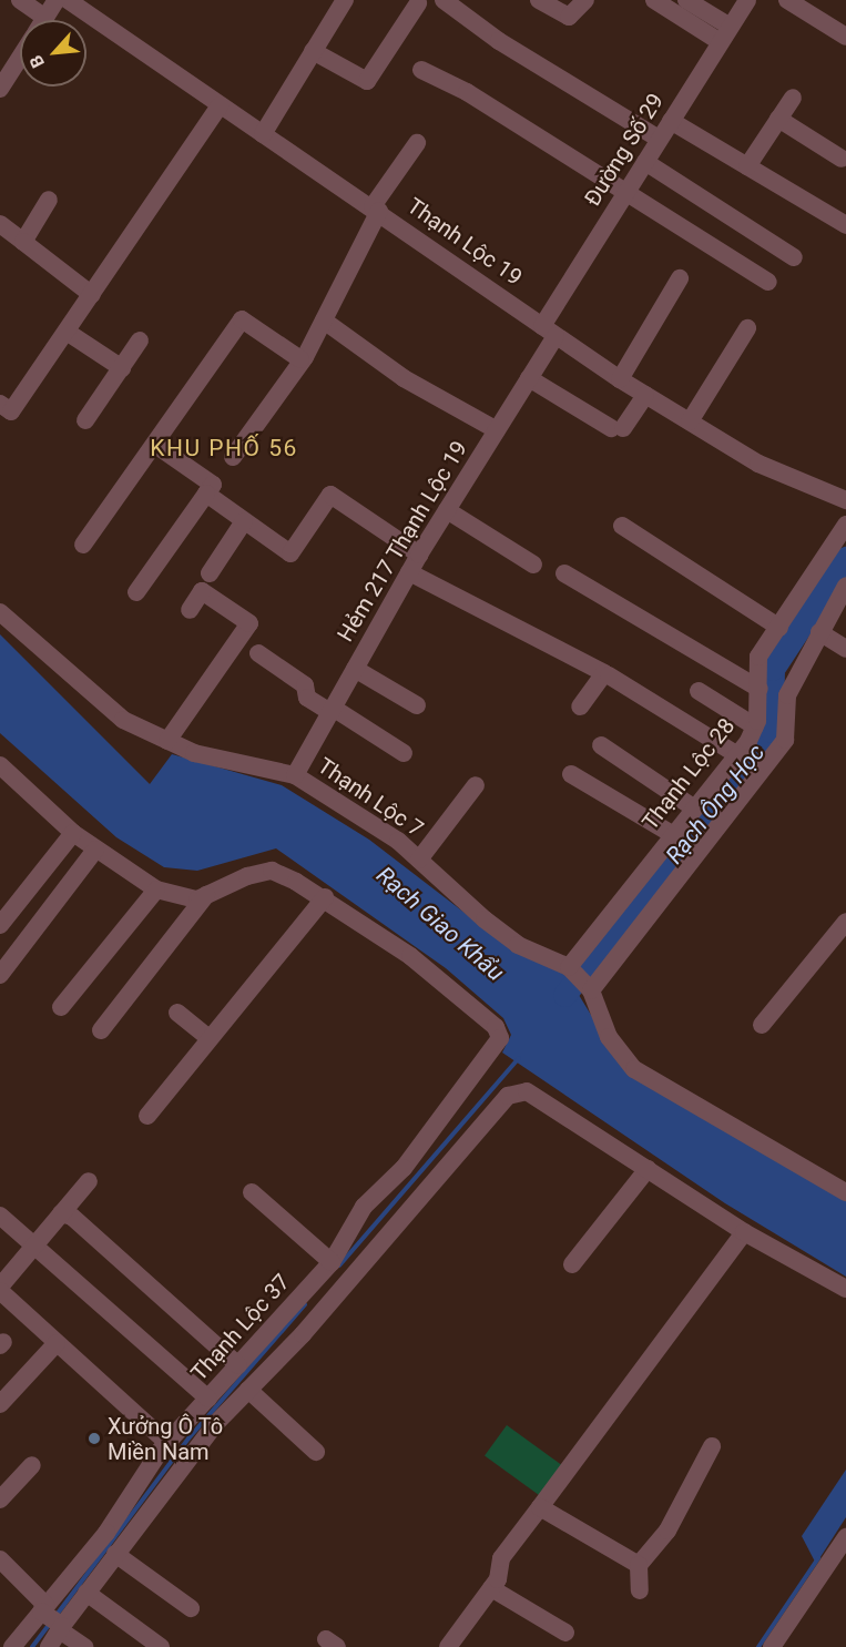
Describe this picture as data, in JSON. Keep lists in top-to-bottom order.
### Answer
{
  "streets": {
    "street": [
      "Đường Số 29",
      "Thạnh Lộc 19",
      "Hẻm 217 Thạnh Lộc 19",
      "Thạnh Lộc 28",
      "Thạnh Lộc 7",
      "Thạnh Lộc 37"
    ]
  },
  "crossings": [
    ["Đường Số 29", "Thạnh Lộc 19"],
    ["Đường Số 29", "Hẻm 217 Thạnh Lộc 19"],
    ["Thạnh Lộc 19", "Hẻm 217 Thạnh Lộc 19"],
    ["Hẻm 217 Thạnh Lộc 19", "Thạnh Lộc 7"],
    ["Thạnh Lộc 28", "Thạnh Lộc 7"]
  ],
  "districts": ["KHU PHỐ 56"],
  "water": ["Rạch Ông Học", "Rạch Giao Khẩu"],
  "places": ["Xưởng Ô Tô Miền Nam"],
  "north": "bottom left"
}
